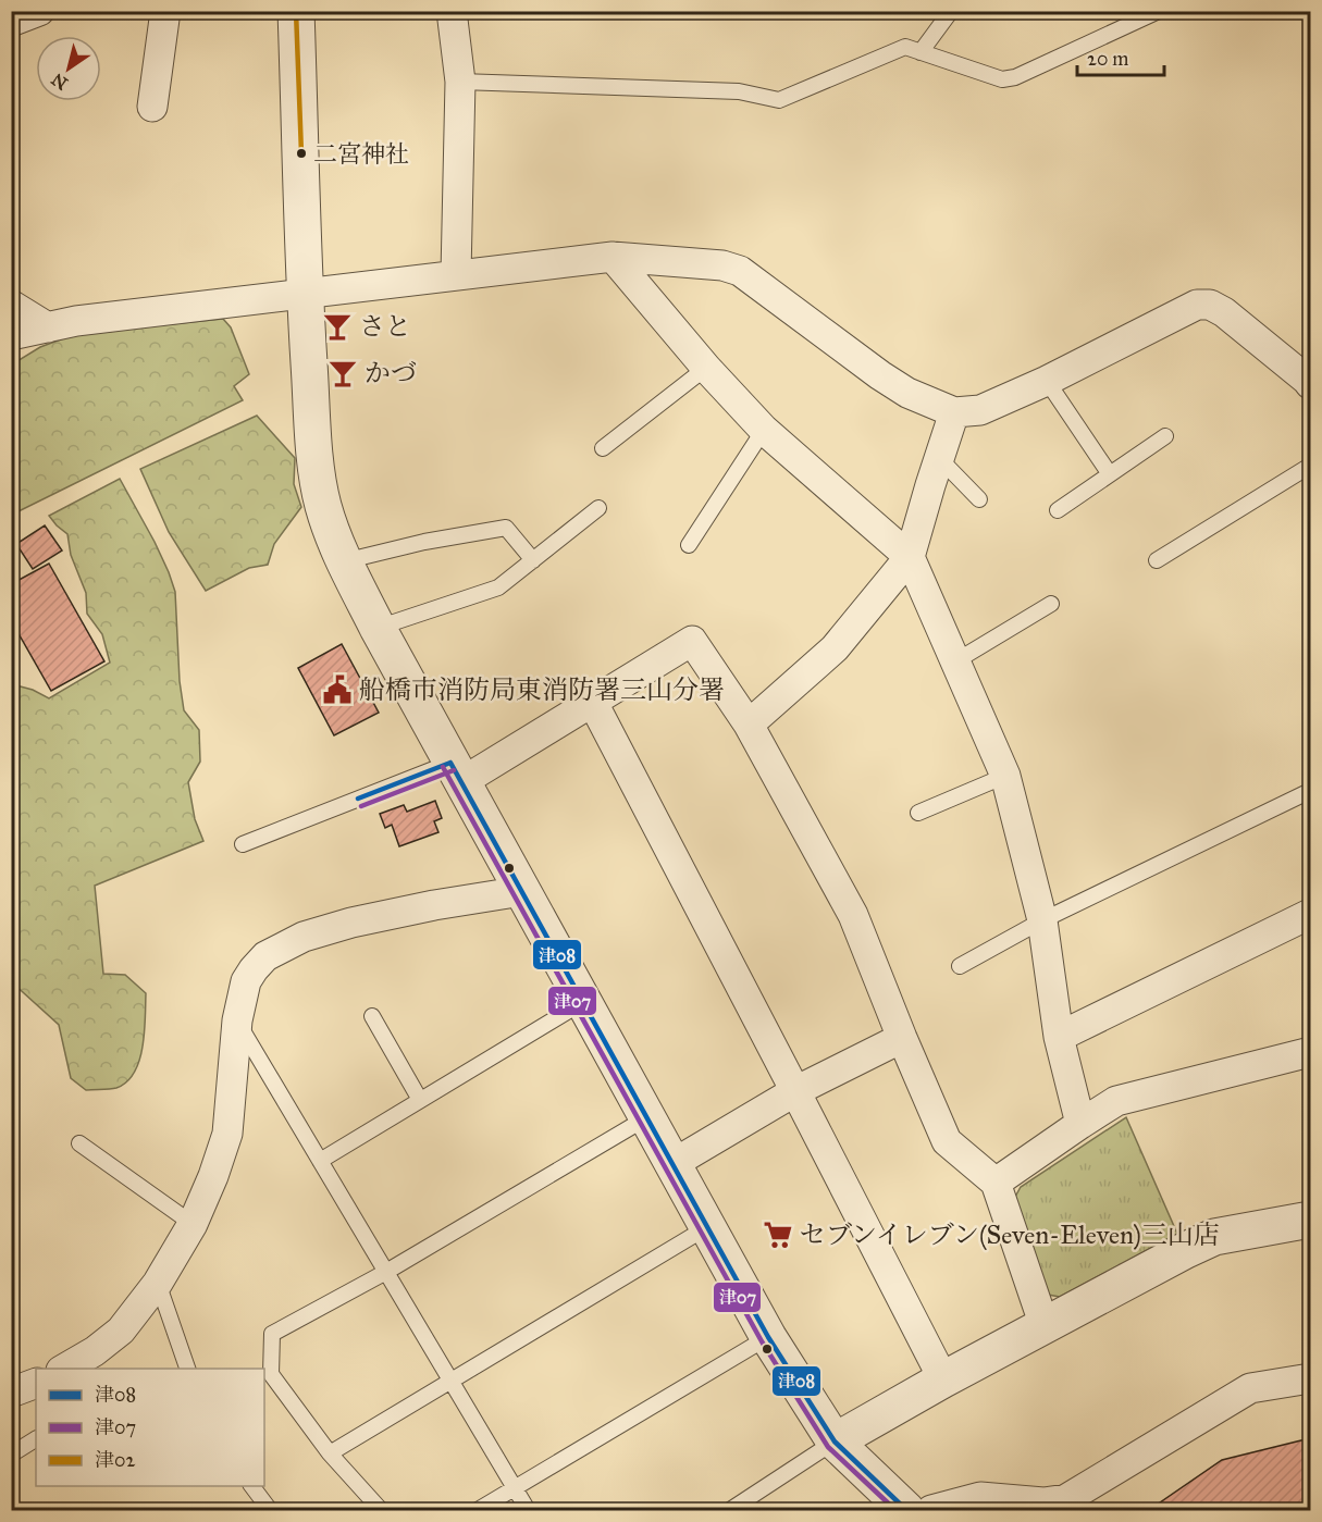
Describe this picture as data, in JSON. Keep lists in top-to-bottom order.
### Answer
{
  "places": {
    "other": ["二宮神社"],
    "bar": ["さと", "かづ"],
    "public building": ["船橋市消防局東消防署三山分署"],
    "supermarket": ["セブンイレブン(Seven-Eleven)三山店"]
  },
  "lines": ["transit line 津02", "transit line 津08", "transit line 津07"],
  "legend": ["津08", "津07", "津02"],
  "scale_bar": "20 m",
  "north": "bottom left"
}
